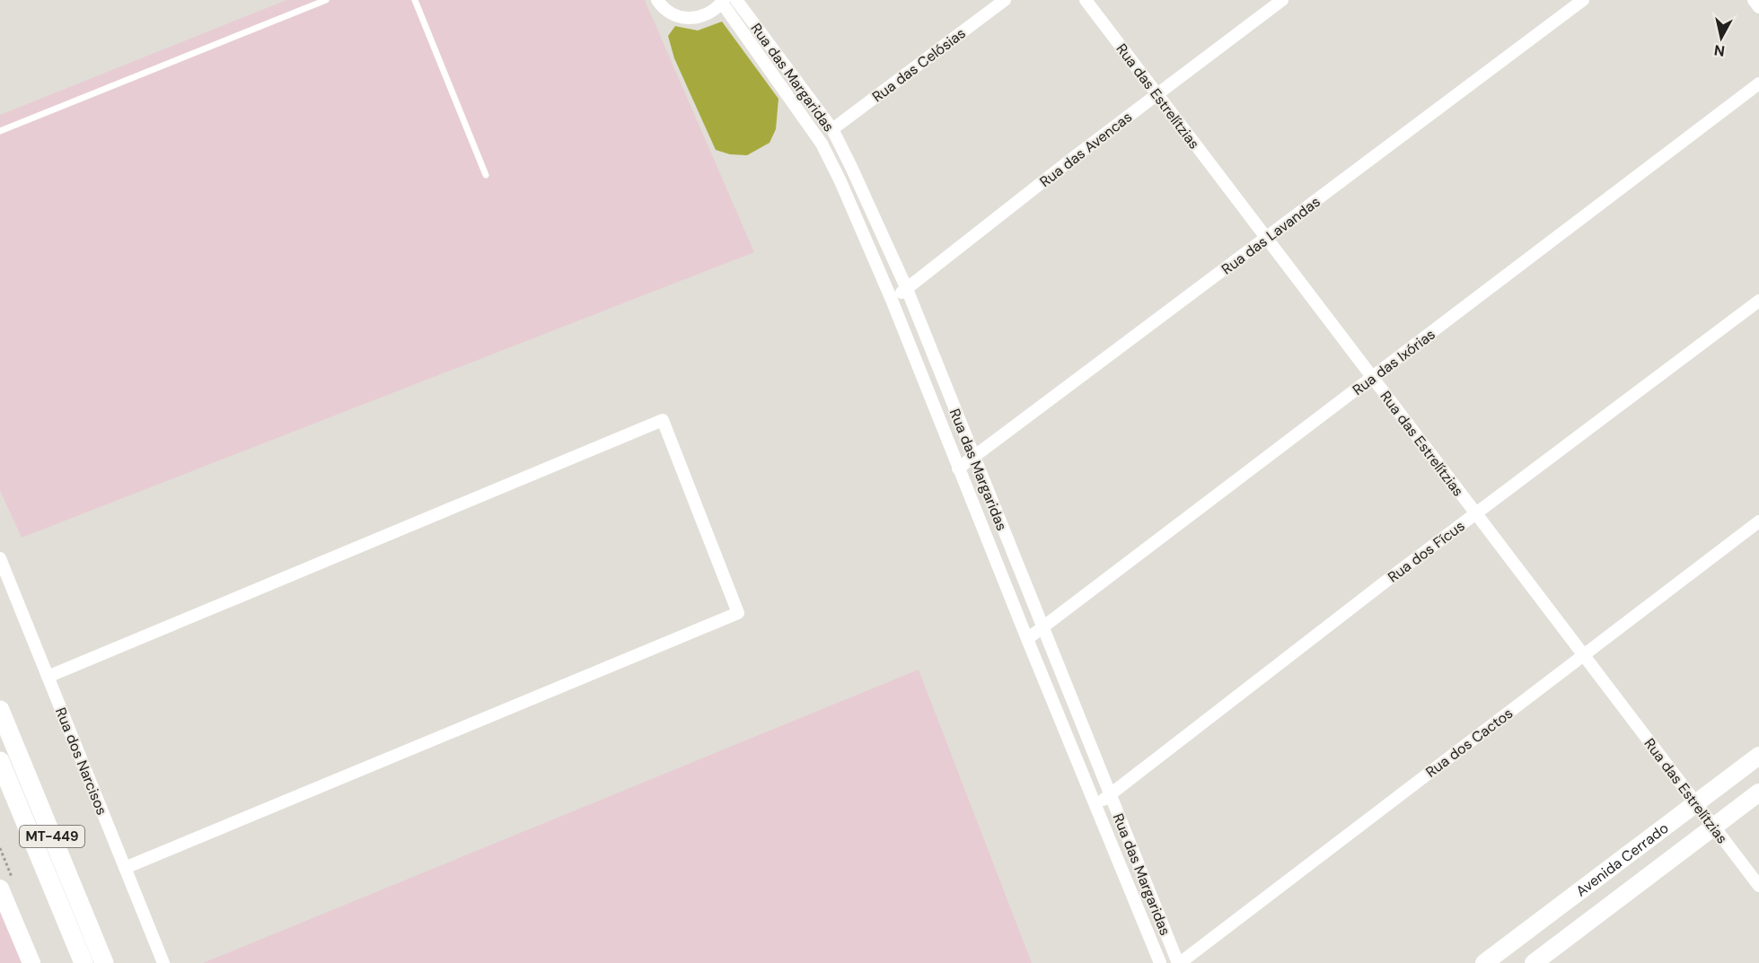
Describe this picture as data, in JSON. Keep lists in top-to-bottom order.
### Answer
{
  "streets": {
    "main road": ["MT-449"],
    "street": [
      "Rua das Celósias",
      "Rua das Margaridas",
      "Rua das Estrelítzias",
      "Rua das Avencas",
      "Rua das Lavandas",
      "Rua das Ixórias",
      "Rua dos Fícus",
      "Rua dos Cactos",
      "Rua dos Narcisos",
      "Avenida Cerrado"
    ]
  },
  "crossings": [
    ["Rua das Celósias", "Rua das Margaridas"],
    ["Rua das Margaridas", "Rua das Avencas"],
    ["Rua das Margaridas", "Rua das Lavandas"],
    ["Rua das Margaridas", "Rua das Ixórias"],
    ["Rua das Margaridas", "Rua dos Fícus"],
    ["Rua das Margaridas", "Rua dos Cactos"],
    ["Rua das Estrelítzias", "Rua das Avencas"],
    ["Rua das Estrelítzias", "Rua das Lavandas"],
    ["Rua das Estrelítzias", "Rua das Ixórias"],
    ["Rua das Estrelítzias", "Rua dos Fícus"],
    ["Rua das Estrelítzias", "Rua dos Cactos"],
    ["Rua das Estrelítzias", "Avenida Cerrado"]
  ],
  "north": "bottom"
}
